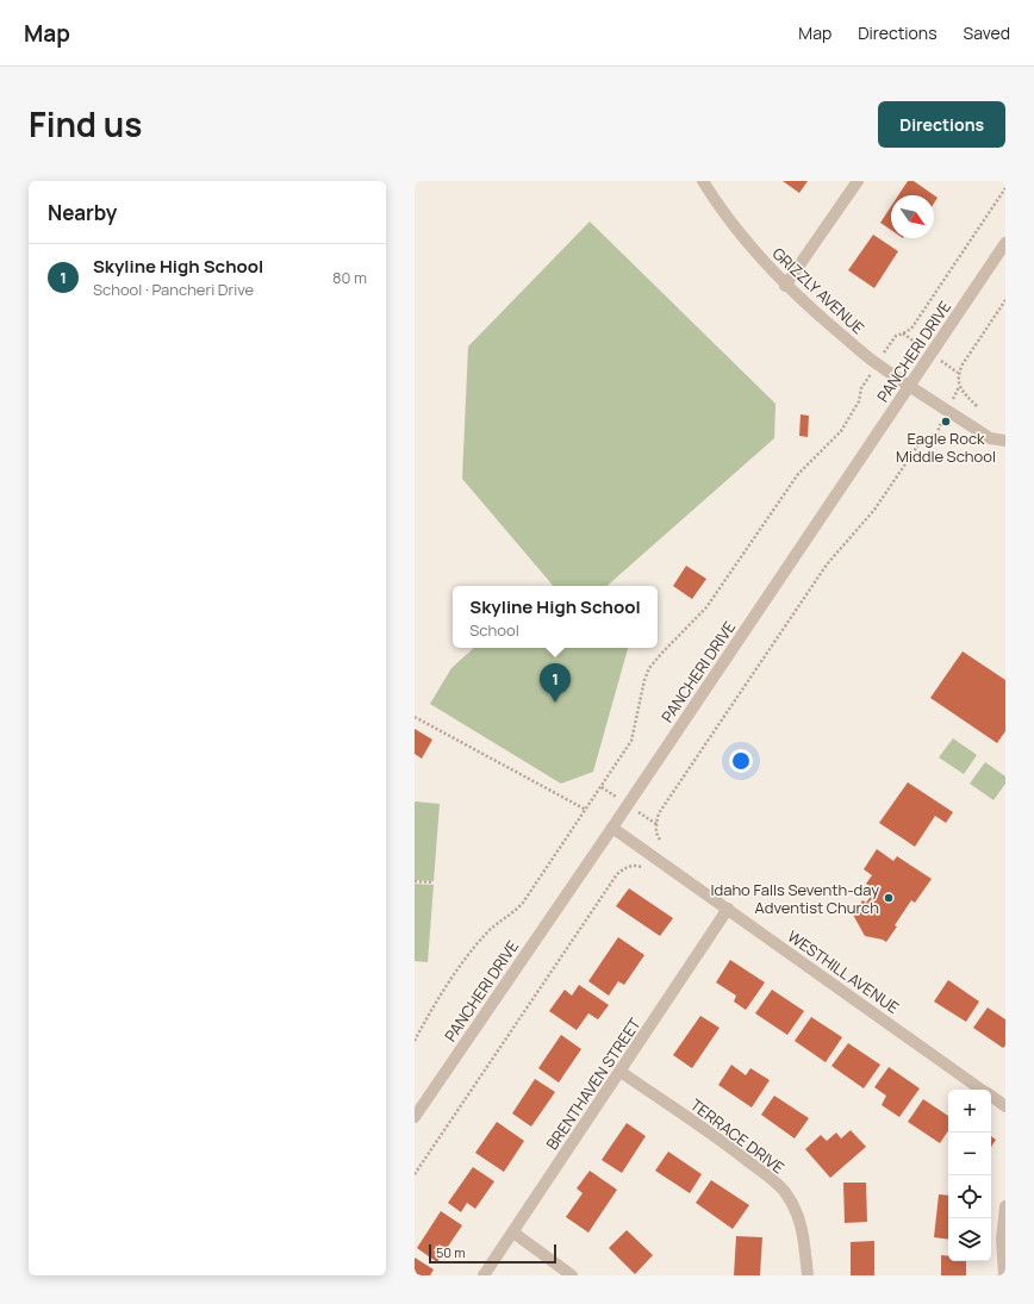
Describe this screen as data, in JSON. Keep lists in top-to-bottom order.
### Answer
{
  "streets": {
    "street": [
      "GRIZZLY AVENUE",
      "PANCHERI DRIVE",
      "WESTHILL AVENUE",
      "BRENTHAVEN STREET",
      "TERRACE DRIVE"
    ]
  },
  "crossings": [
    ["GRIZZLY AVENUE", "PANCHERI DRIVE"],
    ["PANCHERI DRIVE", "WESTHILL AVENUE"],
    ["WESTHILL AVENUE", "BRENTHAVEN STREET"],
    ["BRENTHAVEN STREET", "TERRACE DRIVE"]
  ],
  "places": ["Eagle Rock Middle School", "Idaho Falls Seventh-day Adventist Church"],
  "scale_bar": "50 m",
  "north": "bottom right",
  "page": {
    "header": "Map",
    "nav": ["Map", "Directions", "Saved"],
    "title": "Find us",
    "buttons": "Directions",
    "heading": "Nearby",
    "list": [
      {
        "mark": "1",
        "name": "Skyline High School",
        "note": "School · Pancheri Drive",
        "value": "80 m"
      }
    ],
    "popup": ["Skyline High School", "School"],
    "pins": "1",
    "map_buttons": ["+", "−"],
    "scale": "50 m"
  }
}
